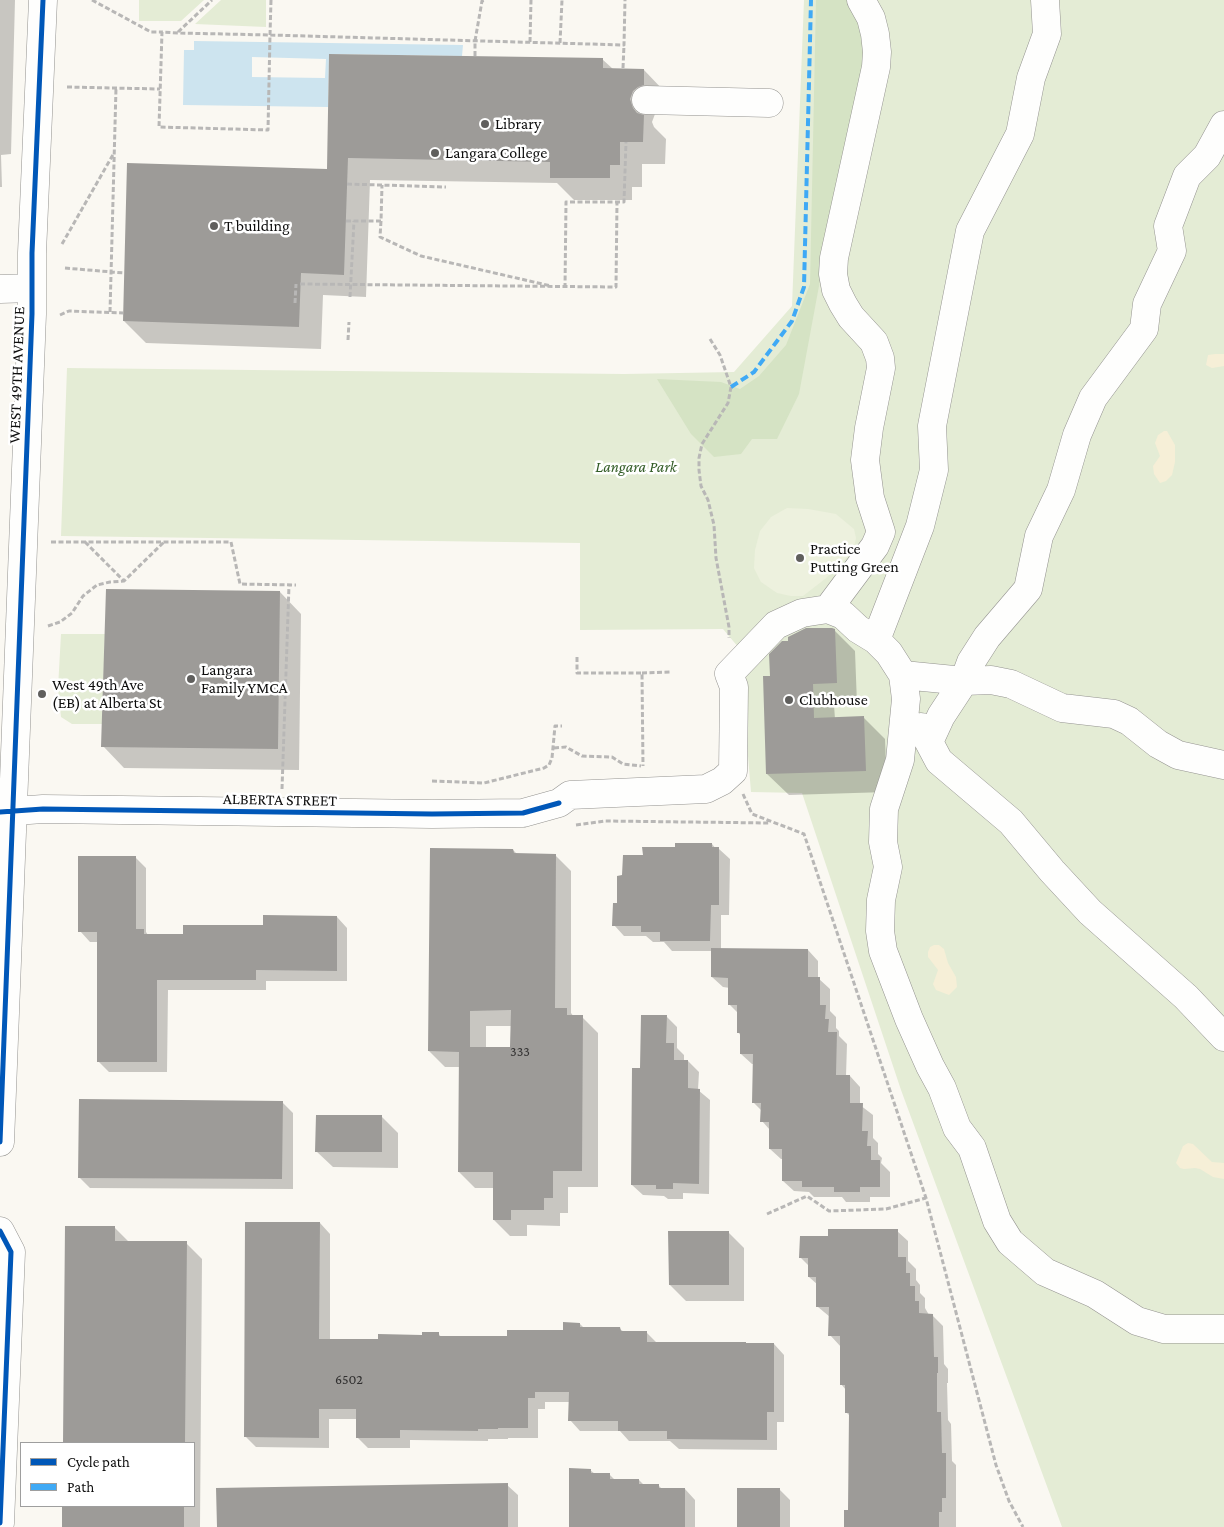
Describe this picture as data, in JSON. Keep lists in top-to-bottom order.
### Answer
{
  "streets": {
    "street": ["WEST 49TH AVENUE", "ALBERTA STREET"]
  },
  "crossings": [
    ["WEST 49TH AVENUE", "ALBERTA STREET"]
  ],
  "parks": ["Langara Park"],
  "places": [
    "Library",
    "Langara College",
    "T building",
    "Practice Putting Green",
    "Langara Family YMCA",
    "West 49th Ave (EB) at Alberta St",
    "Clubhouse"
  ],
  "house_numbers": ["333", "6502"],
  "legend": ["Cycle path", "Path"]
}
